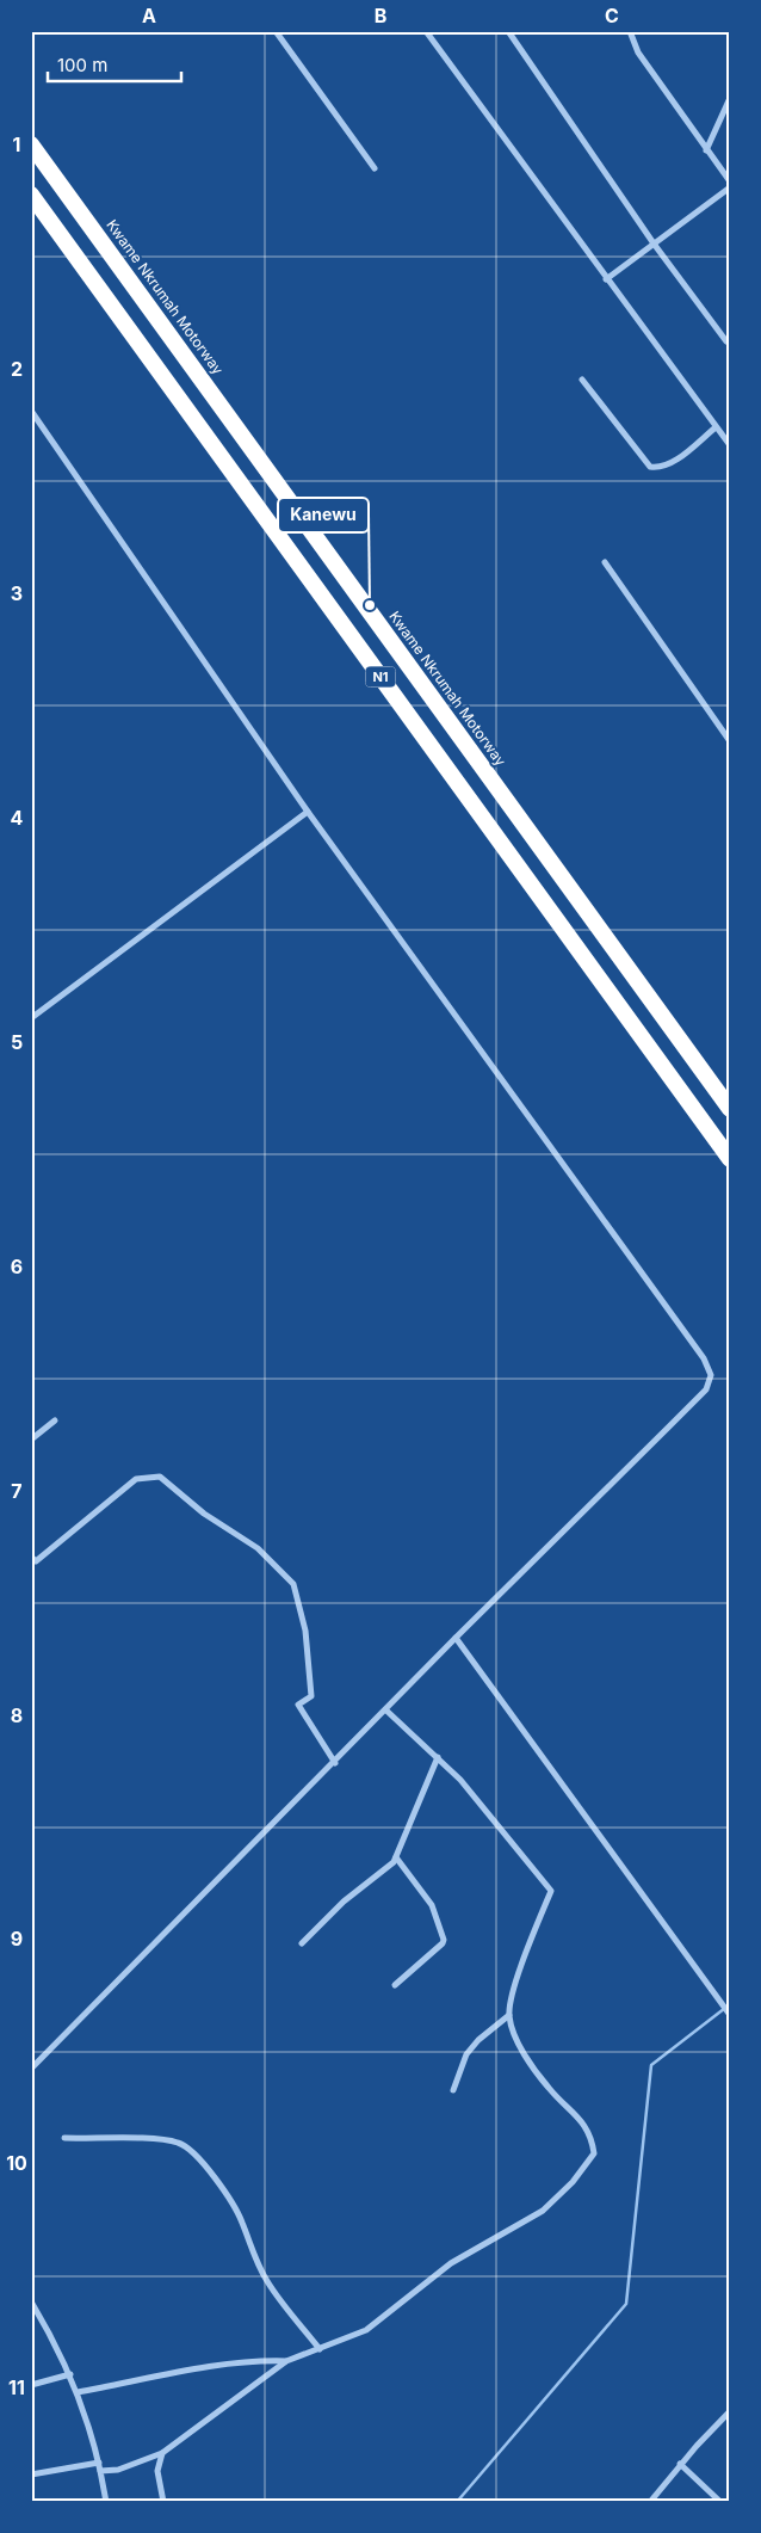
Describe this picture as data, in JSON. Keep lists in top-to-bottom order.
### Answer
{
  "streets": {
    "highway": ["Kwame Nkrumah Motorway", "N1"]
  },
  "places": ["Kanewu"],
  "scale_bar": "100 m",
  "grid": {
    "columns": ["A", "B", "C"],
    "rows": [
      "1",
      "2",
      "3",
      "4",
      "5",
      "6",
      "7",
      "8",
      "9",
      "10",
      "11"
    ]
  }
}
